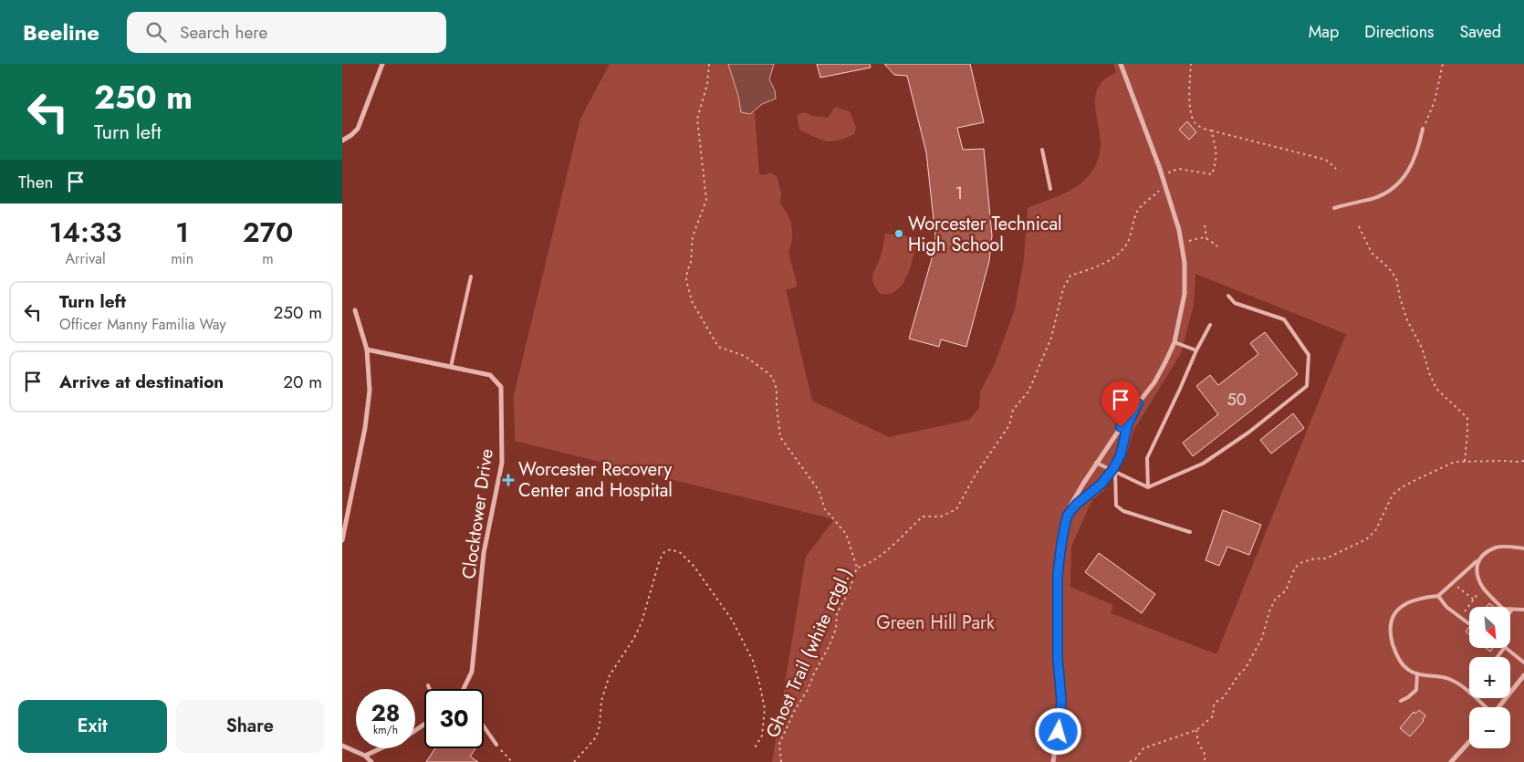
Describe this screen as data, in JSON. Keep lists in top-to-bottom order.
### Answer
{
  "streets": {
    "street": ["Clocktower Drive"],
    "path": ["Ghost Trail (white rctgl.)"]
  },
  "parks": ["Green Hill Park"],
  "places": {
    "other": ["Worcester Technical High School"],
    "health": ["Worcester Recovery Center and Hospital"]
  },
  "house_numbers": ["1", "50"],
  "north": "bottom right",
  "page": {
    "header": "Beeline",
    "search": "Search here",
    "nav": ["Map", "Directions", "Saved"],
    "turn": ["250 m", "Turn left"],
    "then": "Then",
    "eta": [
      "14:33",
      "Arrival",
      "1",
      "min",
      "270",
      "m"
    ],
    "list": [
      {
        "name": "Turn left",
        "note": "Officer Manny Familia Way",
        "value": "250 m"
      },
      {
        "name": "Arrive at destination",
        "value": "20 m"
      }
    ],
    "map_buttons": ["+", "−"],
    "speed": "28 km/h",
    "limit": "30",
    "buttons": ["Exit", "Share"]
  }
}
